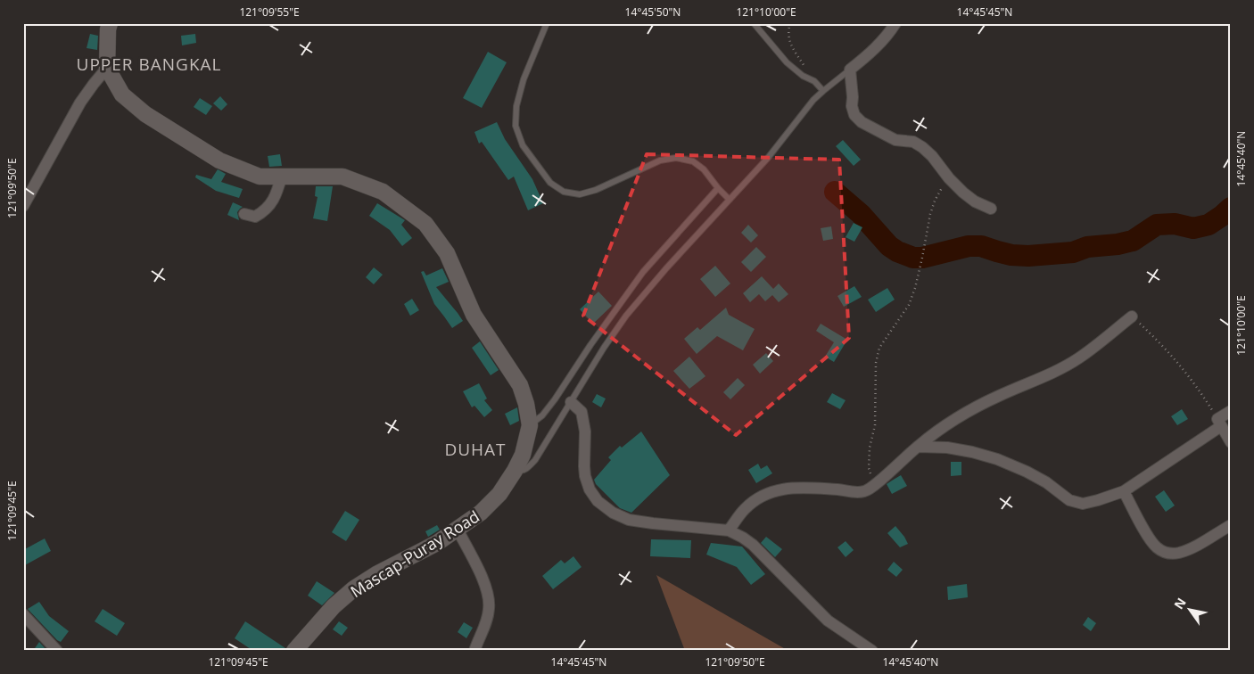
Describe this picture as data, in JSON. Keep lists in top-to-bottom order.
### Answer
{
  "streets": {
    "street": ["Mascap-Puray Road"]
  },
  "districts": ["UPPER BANGKAL", "DUHAT"],
  "north": "top left",
  "coordinates": [
    "121°09'55\"E",
    "14°45'50\"N",
    "121°10'00\"E",
    "14°45'45\"N",
    "14°45'40\"N",
    "121°09'50\"E",
    "121°09'45\"E"
  ]
}
